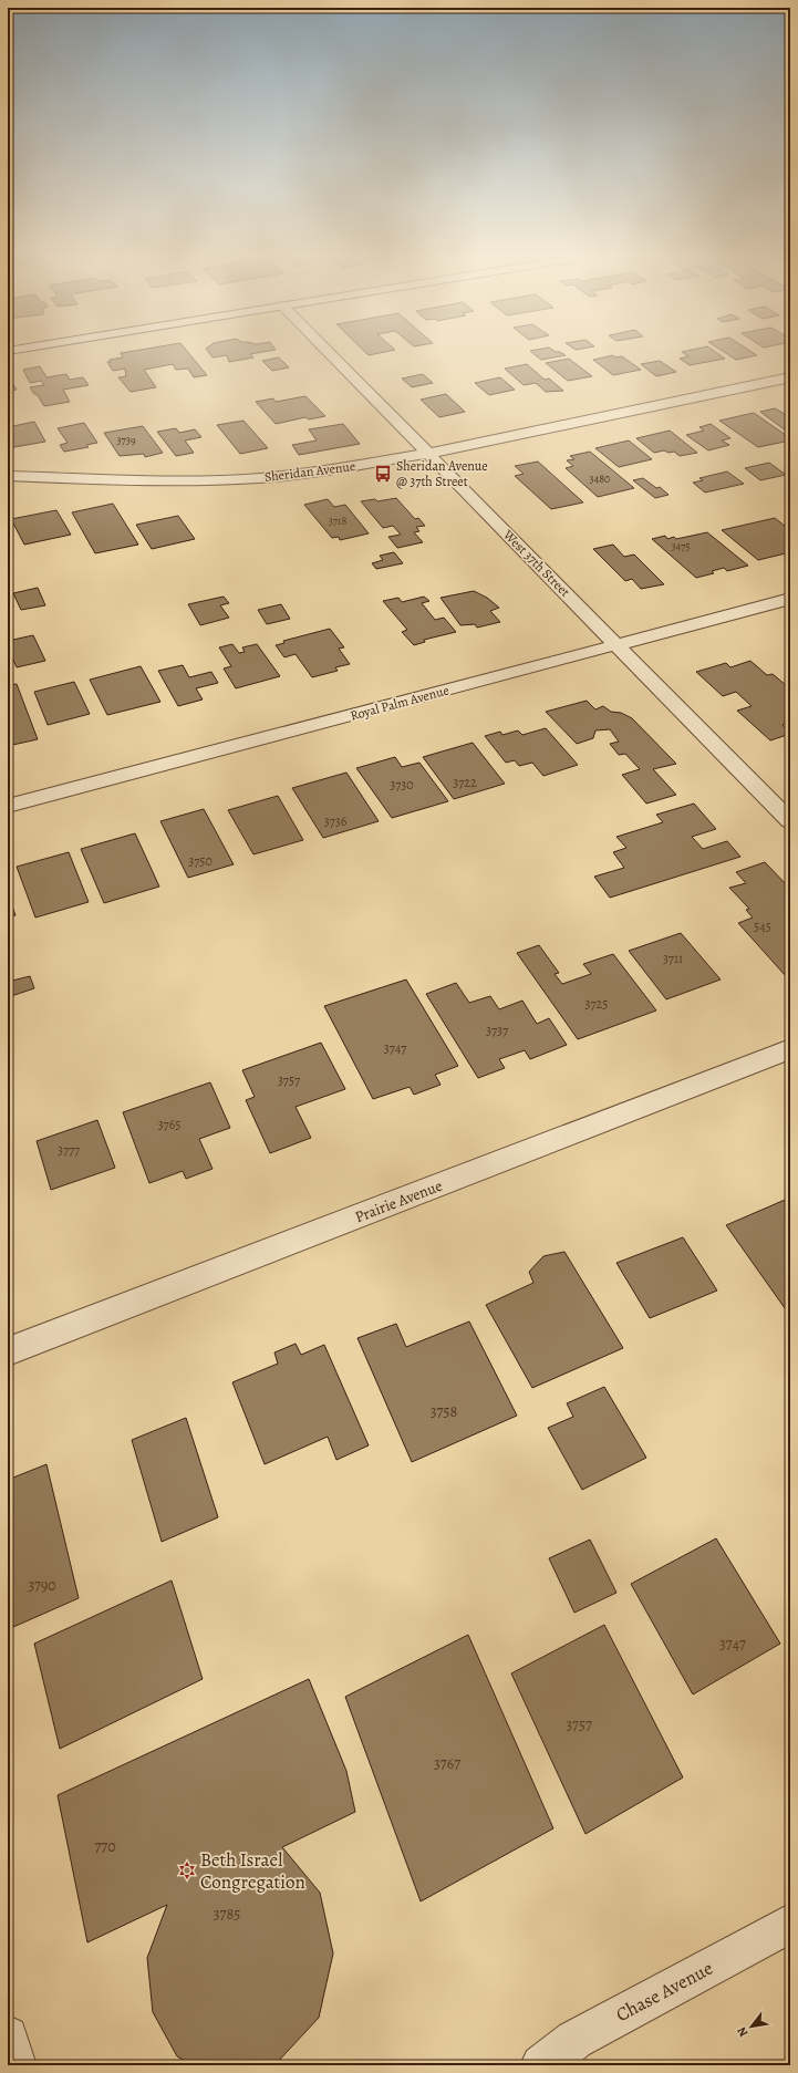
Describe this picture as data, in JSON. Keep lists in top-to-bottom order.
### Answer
{
  "streets": {
    "street": [
      "Sheridan Avenue",
      "West 37th Street",
      "Royal Palm Avenue",
      "Prairie Avenue",
      "Chase Avenue"
    ]
  },
  "crossings": [
    ["Sheridan Avenue", "West 37th Street"],
    ["West 37th Street", "Royal Palm Avenue"]
  ],
  "places": {
    "bus stop": ["Sheridan Avenue @ 37th Street"],
    "synagogue": ["Beth Israel Congregation"]
  },
  "house_numbers": [
    "3739",
    "3480",
    "3718",
    "3475",
    "3722",
    "3730",
    "3736",
    "3750",
    "545",
    "3711",
    "3725",
    "3737",
    "3747",
    "3757",
    "3765",
    "3777",
    "3758",
    "3790",
    "3747",
    "3757",
    "3767",
    "770",
    "3785"
  ],
  "north": "bottom left"
}
